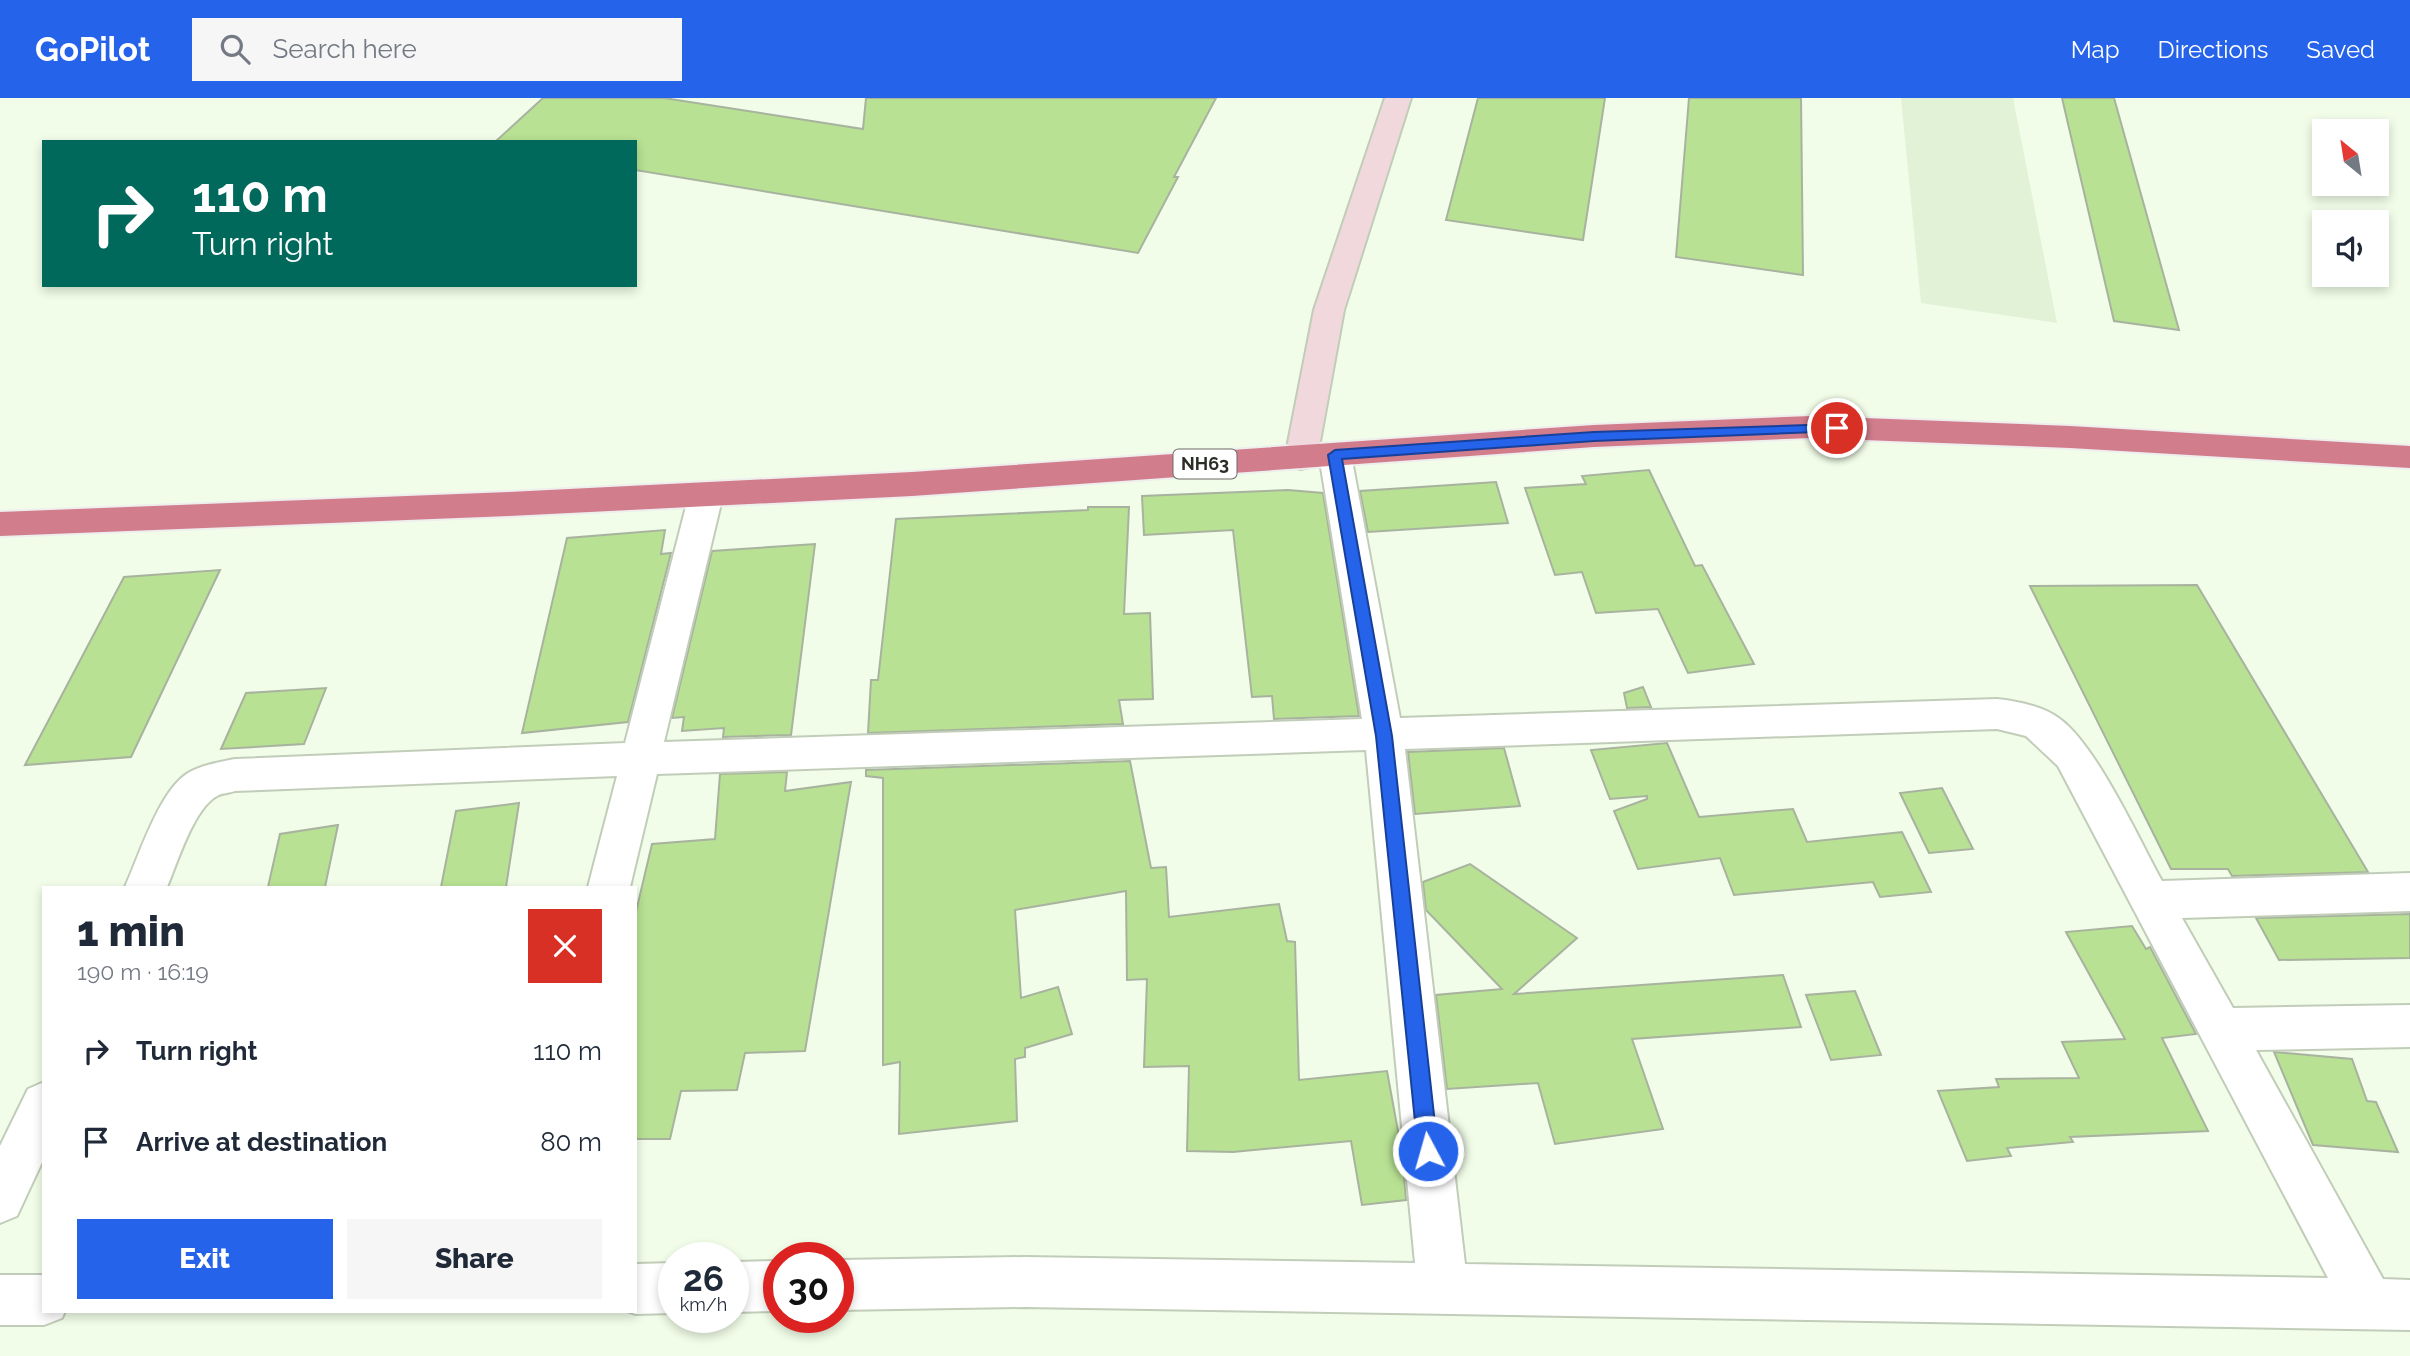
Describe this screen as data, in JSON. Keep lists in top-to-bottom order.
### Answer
{
  "streets": {
    "highway": ["NH63"]
  },
  "north": "top left",
  "page": {
    "header": "GoPilot",
    "search": "Search here",
    "nav": ["Map", "Directions", "Saved"],
    "turn": ["110 m", "Turn right"],
    "heading": ["1 min", "190 m · 16:19"],
    "list": [
      {
        "name": "Turn right",
        "value": "110 m"
      },
      {
        "name": "Arrive at destination",
        "value": "80 m"
      }
    ],
    "buttons": ["Exit", "Share"],
    "speed": "26 km/h",
    "limit": "30"
  }
}
